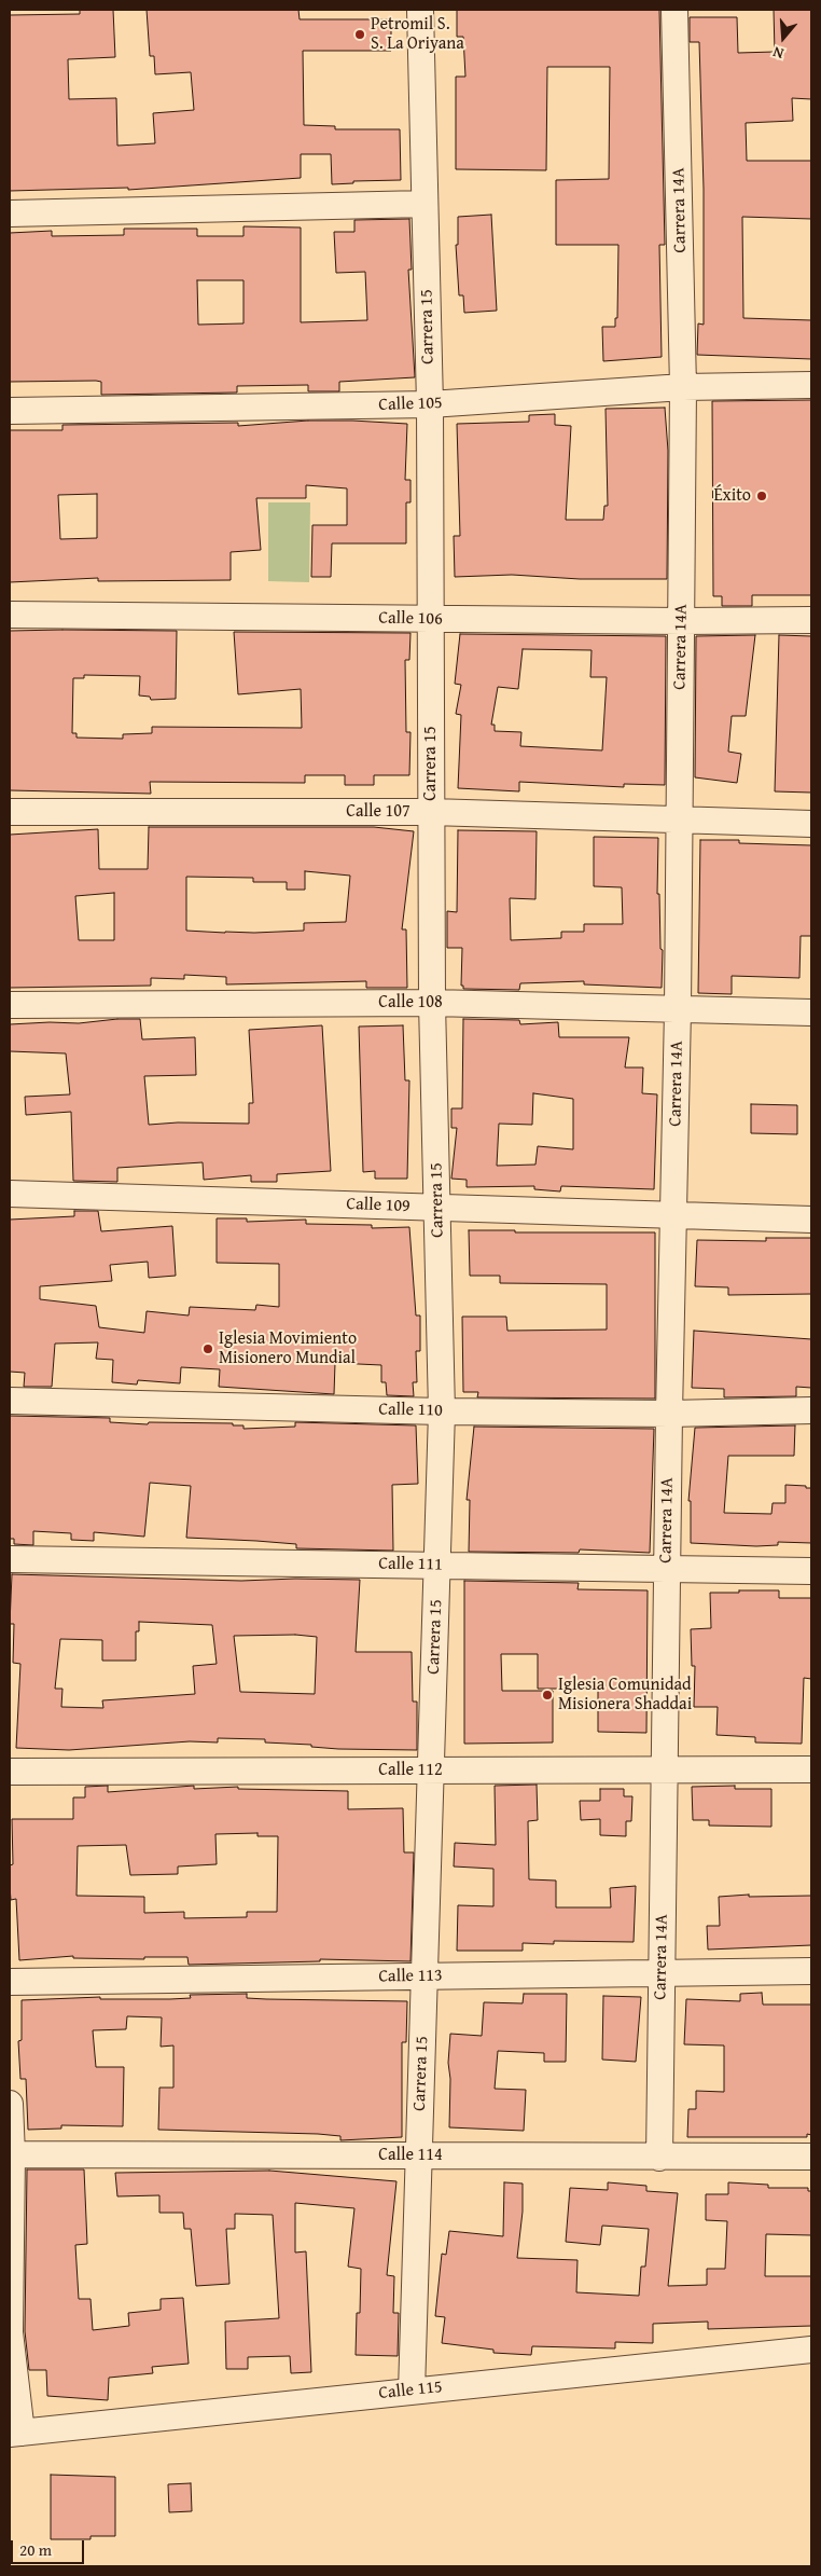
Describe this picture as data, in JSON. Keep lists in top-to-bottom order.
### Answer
{
  "streets": {
    "street": [
      "Carrera 14A",
      "Carrera 15",
      "Calle 105",
      "Calle 106",
      "Calle 107",
      "Calle 108",
      "Calle 109",
      "Calle 110",
      "Calle 111",
      "Calle 112",
      "Calle 113",
      "Calle 114",
      "Calle 115"
    ]
  },
  "crossings": [
    ["Carrera 14A", "Calle 105"],
    ["Carrera 14A", "Calle 106"],
    ["Carrera 14A", "Calle 107"],
    ["Carrera 14A", "Calle 108"],
    ["Carrera 14A", "Calle 109"],
    ["Carrera 14A", "Calle 110"],
    ["Carrera 14A", "Calle 111"],
    ["Carrera 14A", "Calle 112"],
    ["Carrera 14A", "Calle 113"],
    ["Carrera 14A", "Calle 114"],
    ["Carrera 15", "Calle 105"],
    ["Carrera 15", "Calle 106"],
    ["Carrera 15", "Calle 107"],
    ["Carrera 15", "Calle 108"],
    ["Carrera 15", "Calle 109"],
    ["Carrera 15", "Calle 110"],
    ["Carrera 15", "Calle 111"],
    ["Carrera 15", "Calle 112"],
    ["Carrera 15", "Calle 113"],
    ["Carrera 15", "Calle 114"],
    ["Carrera 15", "Calle 115"]
  ],
  "places": [
    "Petromil S. S. La Oriyana",
    "Éxito",
    "Iglesia Movimiento Misionero Mundial",
    "Iglesia Comunidad Misionera Shaddai"
  ],
  "scale_bar": "20 m",
  "north": "bottom"
}
